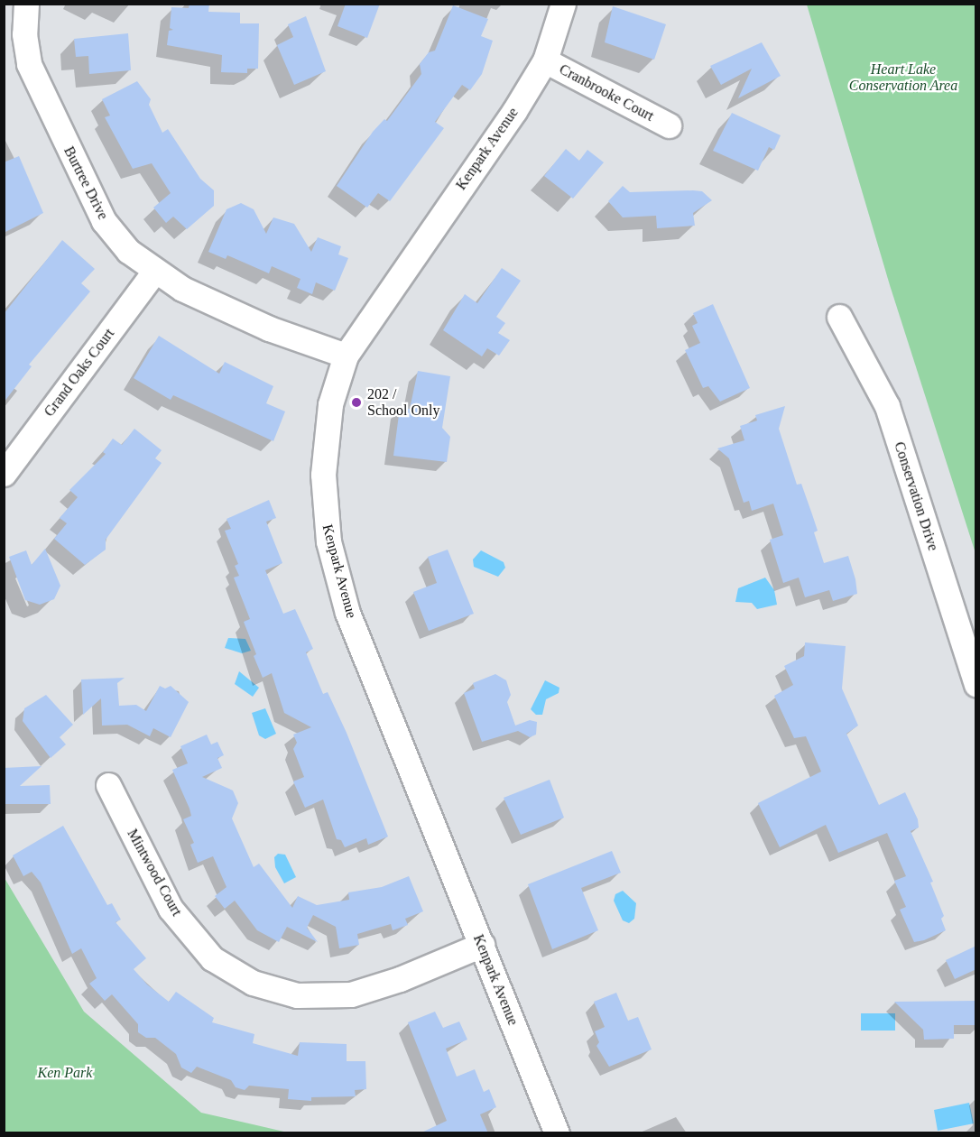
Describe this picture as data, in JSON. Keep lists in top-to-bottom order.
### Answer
{
  "streets": {
    "street": [
      "Cranbrooke Court",
      "Kenpark Avenue",
      "Burtree Drive",
      "Grand Oaks Court",
      "Conservation Drive",
      "Mintwood Court"
    ]
  },
  "crossings": [
    ["Cranbrooke Court", "Kenpark Avenue"],
    ["Kenpark Avenue", "Burtree Drive"],
    ["Kenpark Avenue", "Mintwood Court"],
    ["Burtree Drive", "Grand Oaks Court"]
  ],
  "parks": ["Heart Lake Conservation Area", "Ken Park"],
  "places": ["202 / School Only"]
}
